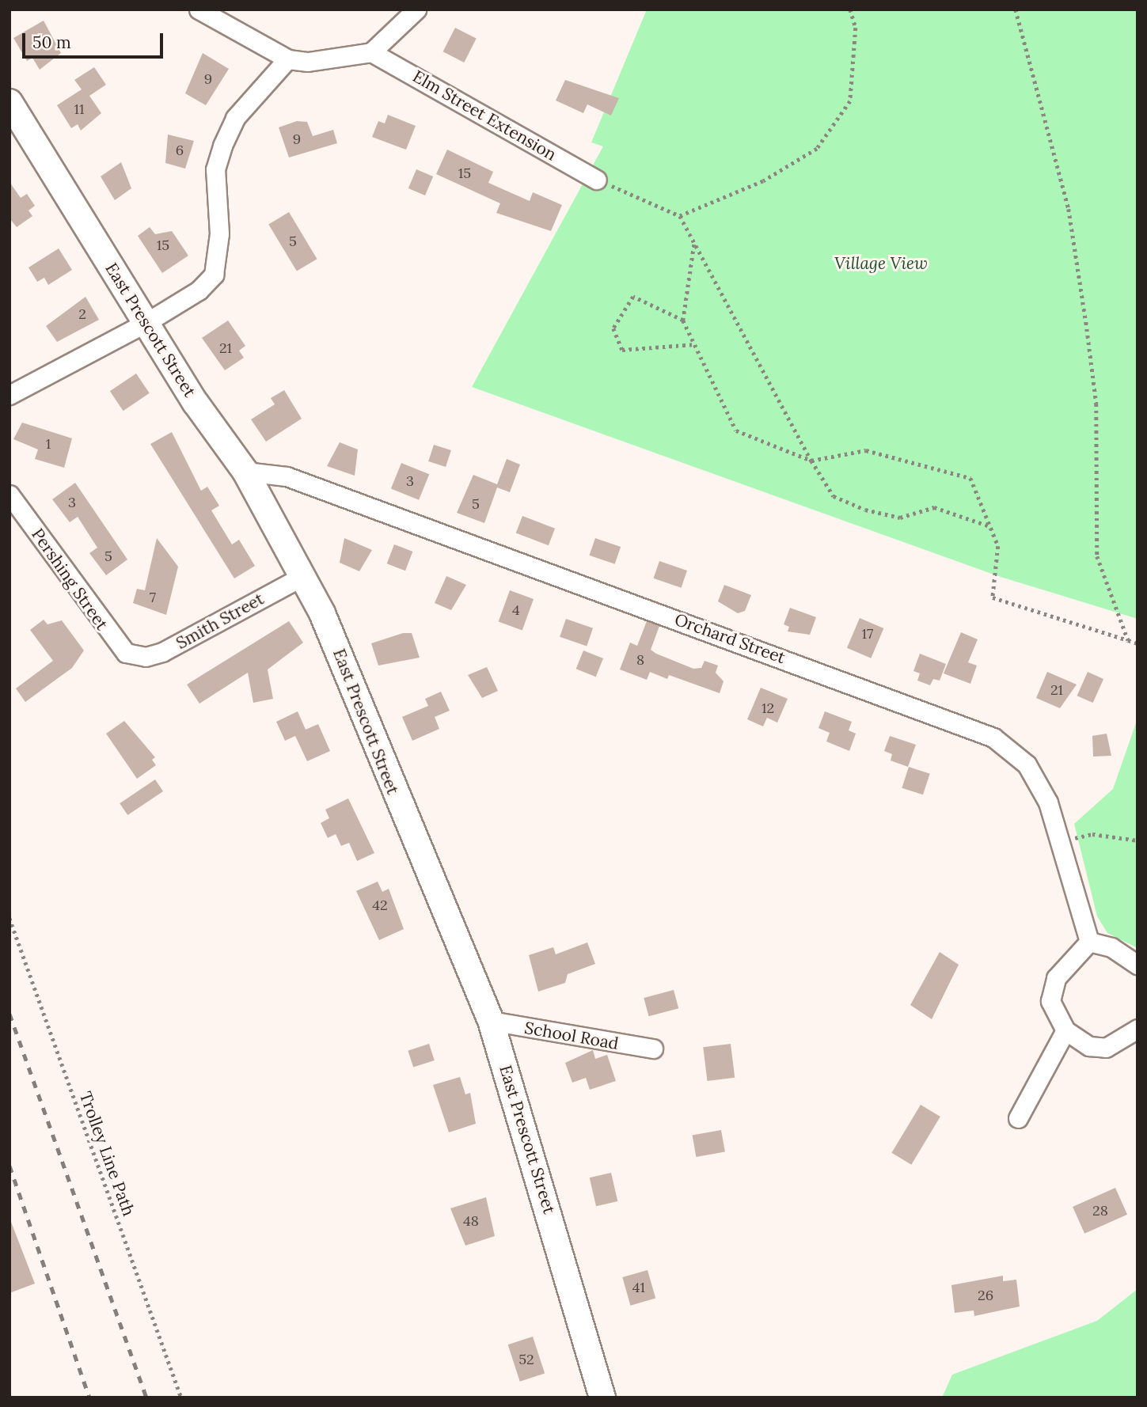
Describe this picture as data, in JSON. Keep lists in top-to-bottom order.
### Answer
{
  "streets": {
    "main road": ["East Prescott Street"],
    "street": [
      "Elm Street Extension",
      "Pershing Street",
      "Smith Street",
      "Orchard Street",
      "School Road"
    ],
    "path": ["Trolley Line Path"]
  },
  "crossings": [
    ["East Prescott Street", "Smith Street"],
    ["East Prescott Street", "Orchard Street"],
    ["East Prescott Street", "School Road"],
    ["Pershing Street", "Smith Street"]
  ],
  "parks": ["Village View"],
  "house_numbers": [
    "9",
    "11",
    "9",
    "6",
    "15",
    "5",
    "15",
    "2",
    "21",
    "1",
    "3",
    "3",
    "5",
    "5",
    "7",
    "4",
    "17",
    "8",
    "21",
    "12",
    "42",
    "28",
    "48",
    "41",
    "26",
    "52"
  ],
  "scale_bar": "50 m"
}
